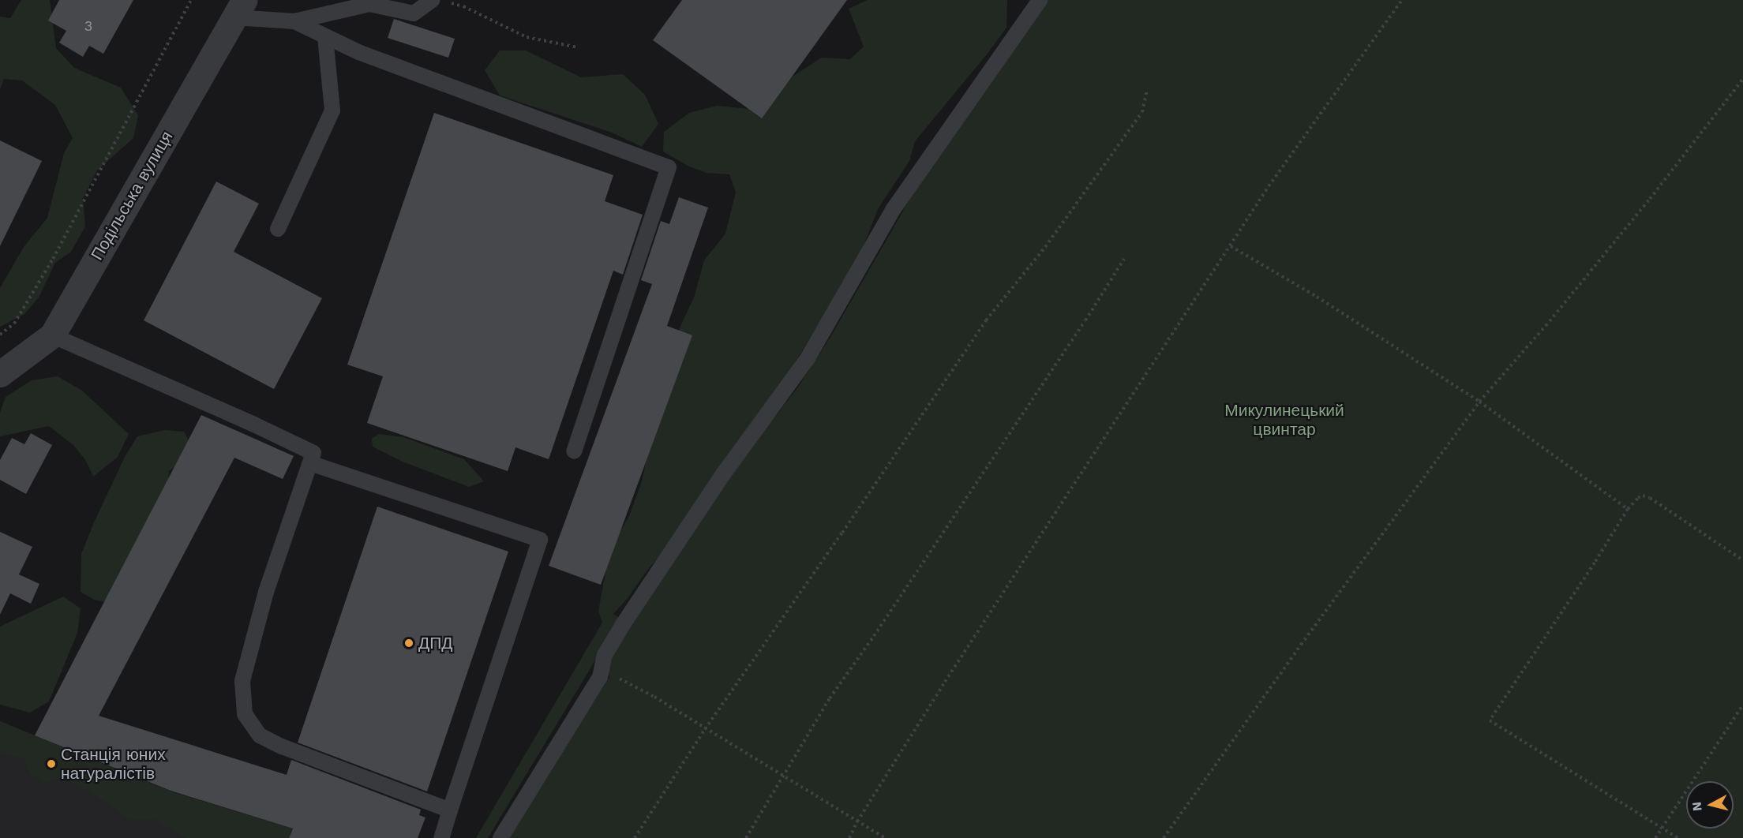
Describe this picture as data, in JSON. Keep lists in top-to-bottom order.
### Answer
{
  "streets": {
    "street": ["Подільська вулиця"]
  },
  "parks": ["Микулинецький цвинтар"],
  "places": ["ДПД", "Станція юних натуралістів"],
  "house_numbers": ["3"],
  "north": "left"
}
